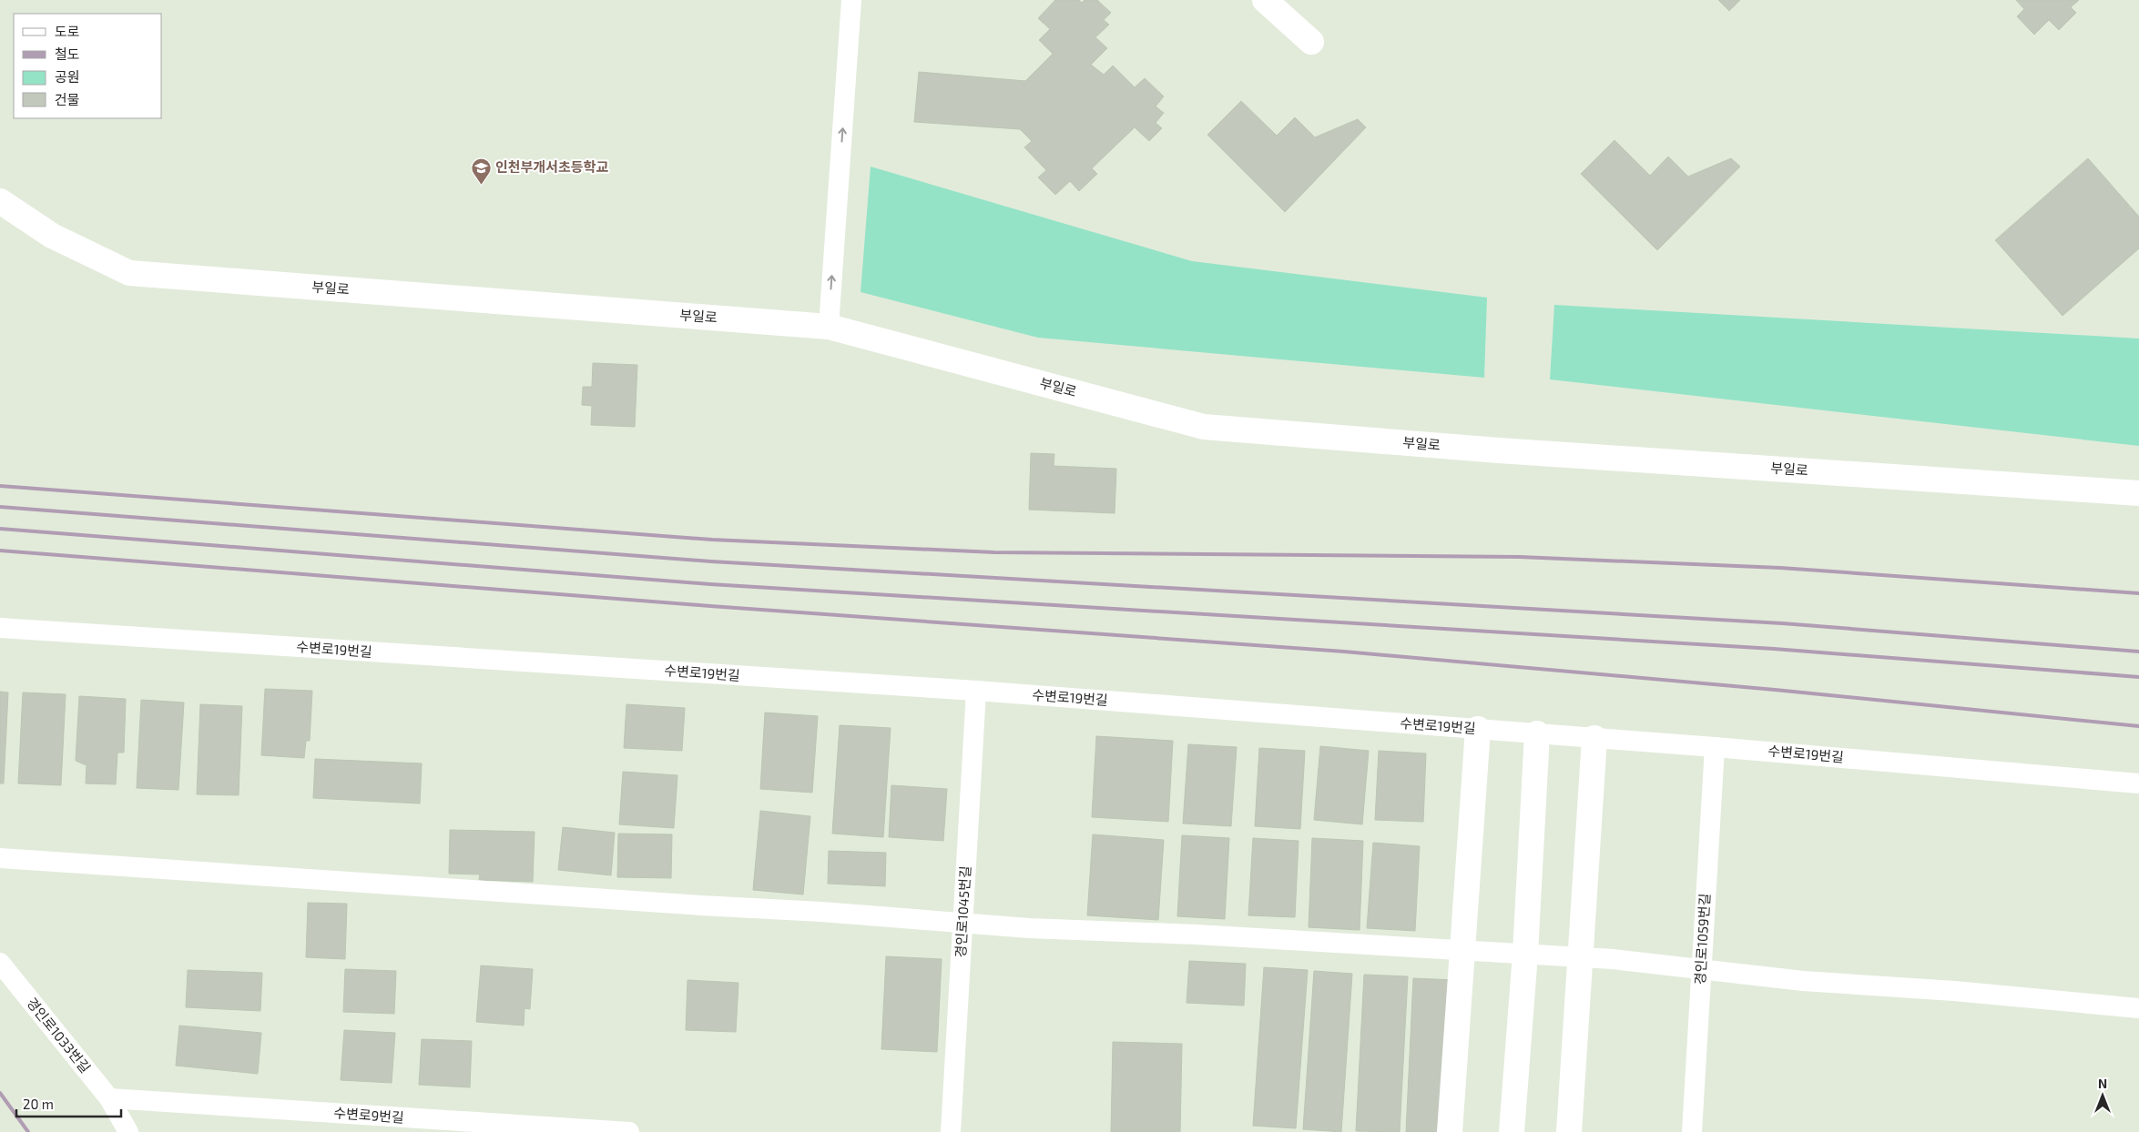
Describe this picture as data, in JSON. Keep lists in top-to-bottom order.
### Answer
{
  "streets": {
    "street": ["부일로"],
    "lane": [
      "수변로19번길",
      "경인로1045번길",
      "경인로1059번길",
      "경인로1033번길",
      "수변로9번길"
    ]
  },
  "crossings": [
    ["수변로19번길", "경인로1045번길"],
    ["수변로19번길", "경인로1059번길"],
    ["경인로1033번길", "수변로9번길"]
  ],
  "places": {
    "school or university": ["인천부개서초등학교"]
  },
  "legend": [
    "도로",
    "철도",
    "공원",
    "건물"
  ],
  "scale_bar": "20 m",
  "north": "top"
}
